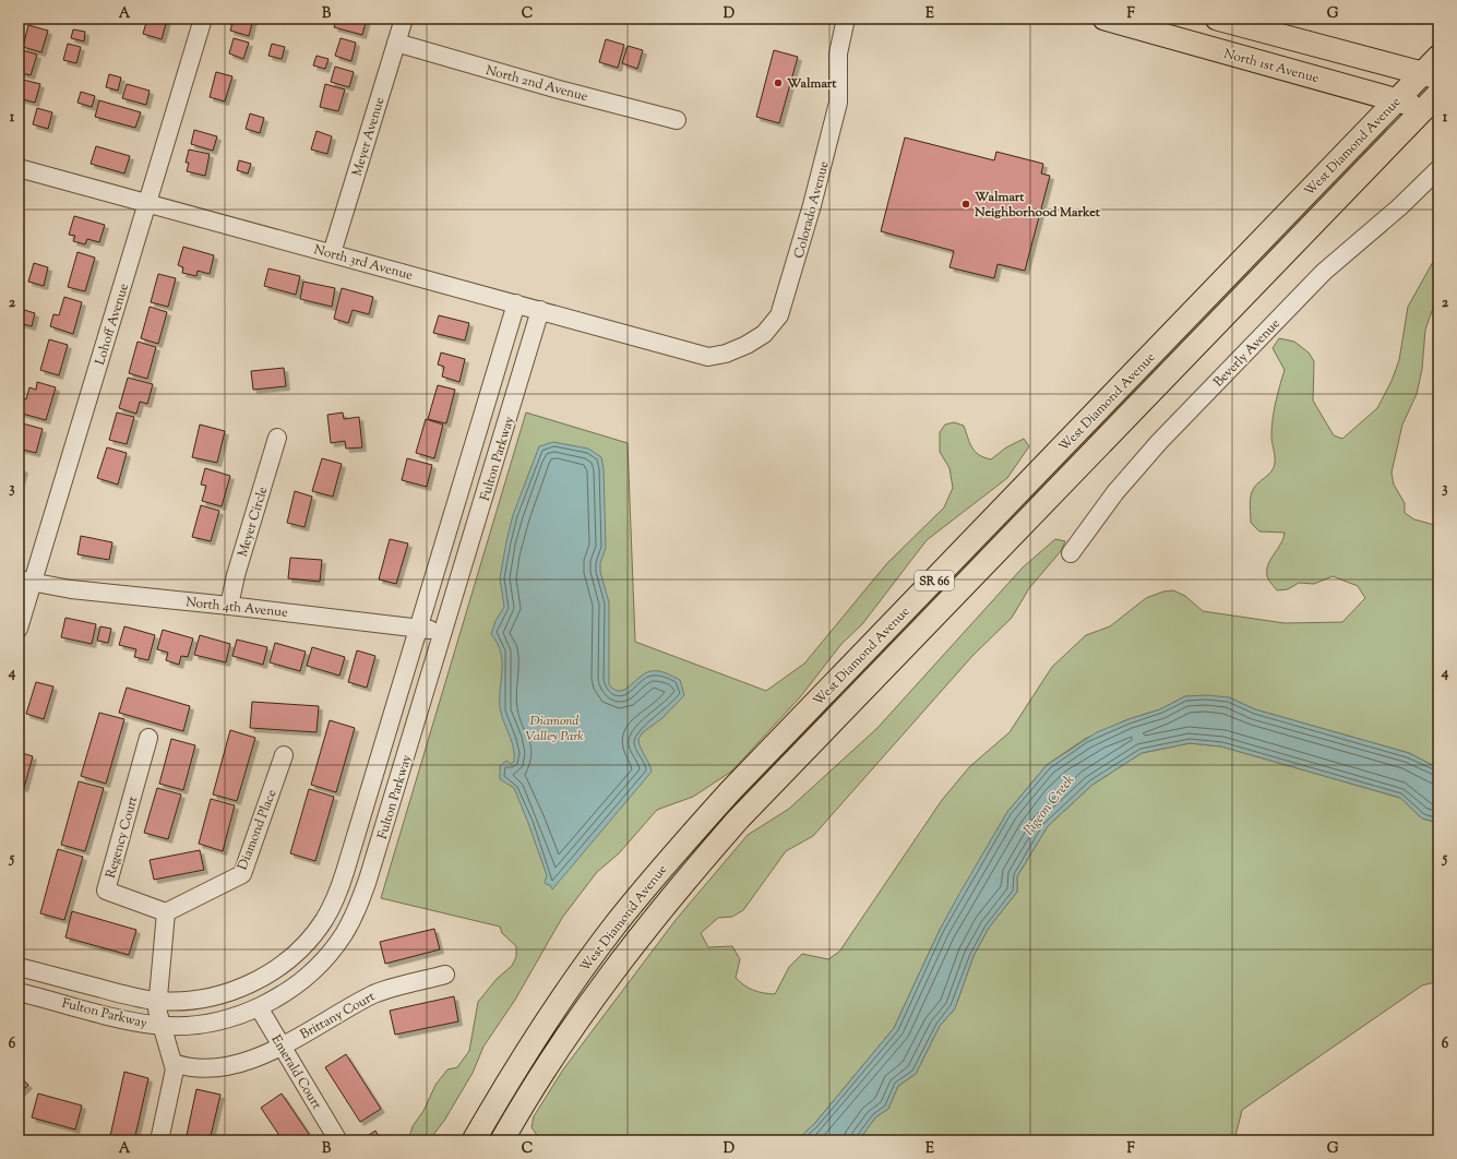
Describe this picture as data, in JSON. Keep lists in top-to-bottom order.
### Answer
{
  "streets": {
    "main road": ["North 1st Avenue", "West Diamond Avenue", "SR 66"],
    "street": [
      "North 2nd Avenue",
      "Meyer Avenue",
      "Colorado Avenue",
      "North 3rd Avenue",
      "Lohoff Avenue",
      "Beverly Avenue",
      "Fulton Parkway",
      "Meyer Circle",
      "North 4th Avenue",
      "Diamond Place",
      "Regency Court",
      "Brittany Court",
      "Emerald Court"
    ]
  },
  "crossings": [
    ["North 1st Avenue", "West Diamond Avenue"],
    ["North 2nd Avenue", "Meyer Avenue"],
    ["Meyer Avenue", "North 3rd Avenue"],
    ["Colorado Avenue", "North 3rd Avenue"],
    ["North 3rd Avenue", "Lohoff Avenue"],
    ["North 3rd Avenue", "Fulton Parkway"],
    ["Lohoff Avenue", "North 4th Avenue"],
    ["Fulton Parkway", "North 4th Avenue"],
    ["Fulton Parkway", "Emerald Court"],
    ["Meyer Circle", "North 4th Avenue"],
    ["Diamond Place", "Regency Court"],
    ["Brittany Court", "Emerald Court"]
  ],
  "water": ["Pigeon Creek"],
  "parks": ["Diamond Valley Park"],
  "places": ["Walmart", "Walmart Neighborhood Market"],
  "grid": {
    "columns": [
      "A",
      "B",
      "C",
      "D",
      "E",
      "F",
      "G"
    ],
    "rows": [
      "1",
      "2",
      "3",
      "4",
      "5",
      "6"
    ]
  }
}
